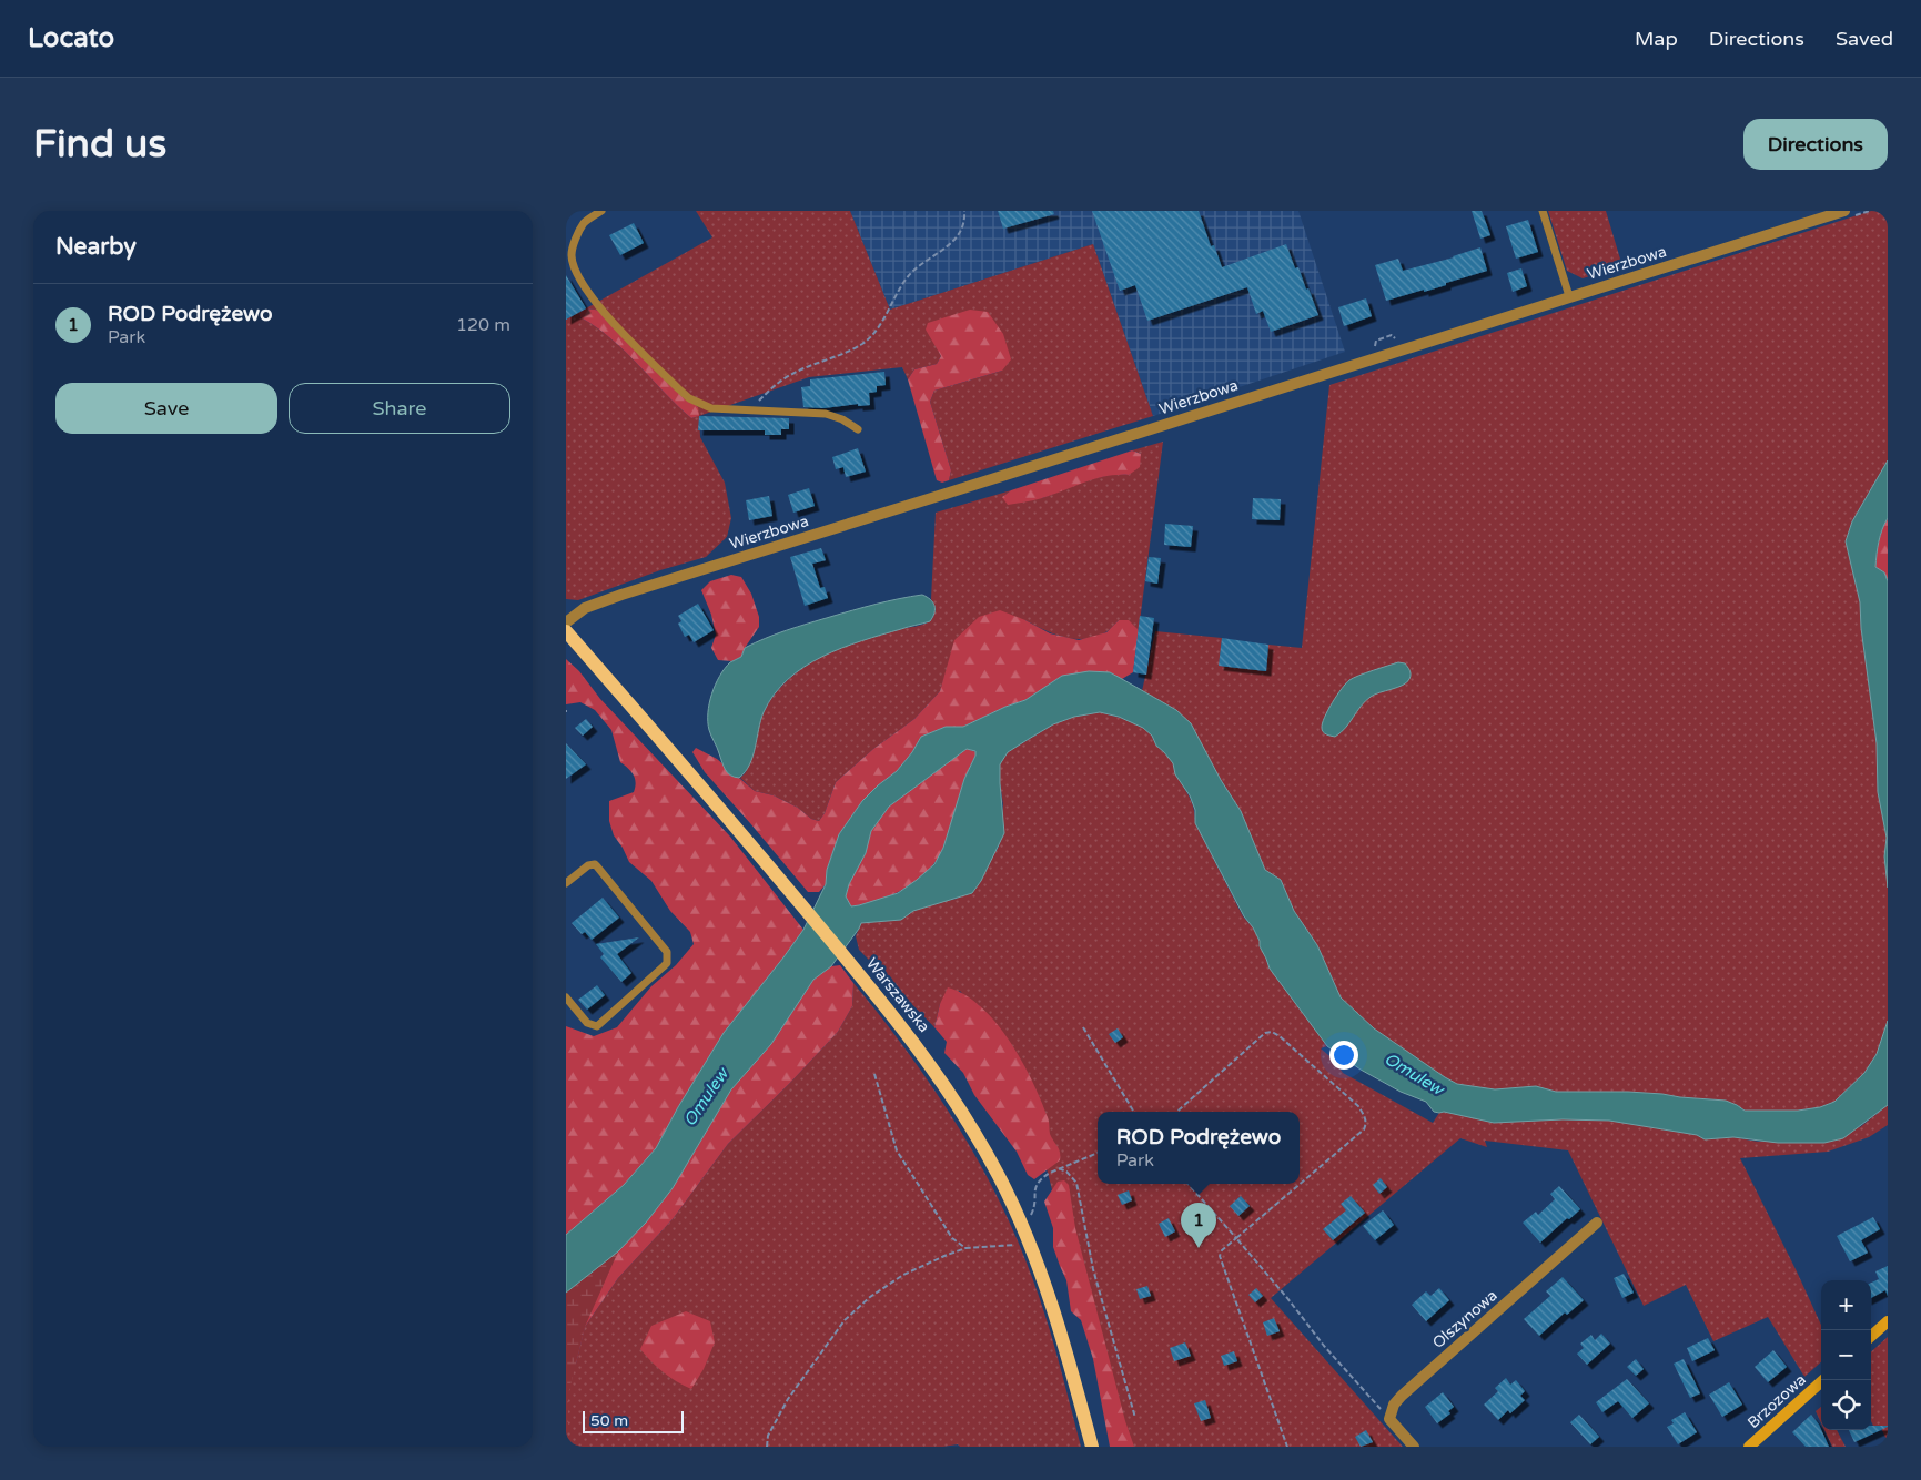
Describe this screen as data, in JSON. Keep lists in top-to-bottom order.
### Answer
{
  "streets": {
    "main road": ["Warszawska", "Brzozowa"],
    "street": ["Wierzbowa", "Olszynowa"]
  },
  "water": ["Omulew"],
  "scale_bar": "50 m",
  "page": {
    "header": "Locato",
    "nav": ["Map", "Directions", "Saved"],
    "buttons": [
      "Directions",
      ["Save", "Share"]
    ],
    "title": "Find us",
    "heading": "Nearby",
    "list": [
      {
        "mark": "1",
        "name": "ROD Podrężewo",
        "note": "Park",
        "value": "120 m"
      }
    ],
    "popup": ["ROD Podrężewo", "Park"],
    "pins": "1",
    "map_buttons": ["+", "−"],
    "scale": "50 m"
  }
}
